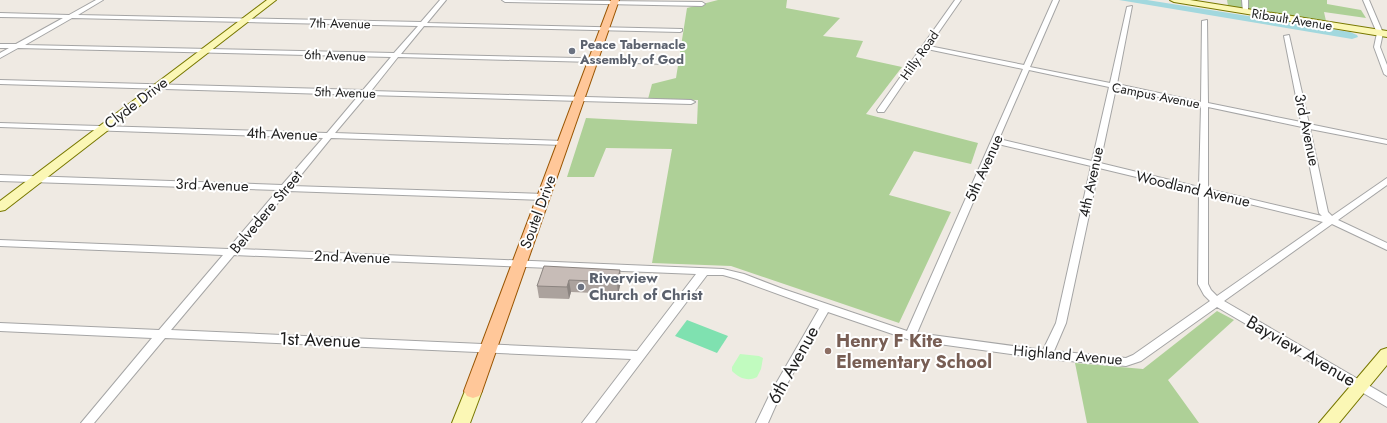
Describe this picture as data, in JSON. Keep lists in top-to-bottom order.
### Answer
{
  "streets": {
    "main road": ["Soutel Drive"],
    "street": [
      "Ribault Avenue",
      "7th Avenue",
      "6th Avenue",
      "Hilly Road",
      "5th Avenue",
      "Campus Avenue",
      "Clyde Drive",
      "3rd Avenue",
      "4th Avenue",
      "Woodland Avenue",
      "Belvedere Street",
      "2nd Avenue",
      "1st Avenue",
      "Bayview Avenue",
      "Highland Avenue"
    ]
  },
  "crossings": [
    ["7th Avenue", "Clyde Drive"],
    ["7th Avenue", "Belvedere Street"],
    ["7th Avenue", "Soutel Drive"],
    ["6th Avenue", "Clyde Drive"],
    ["6th Avenue", "Belvedere Street"],
    ["6th Avenue", "Soutel Drive"],
    ["6th Avenue", "Highland Avenue"],
    ["Hilly Road", "Campus Avenue"],
    ["5th Avenue", "Campus Avenue"],
    ["5th Avenue", "Clyde Drive"],
    ["5th Avenue", "Woodland Avenue"],
    ["5th Avenue", "Belvedere Street"],
    ["5th Avenue", "Soutel Drive"],
    ["5th Avenue", "Highland Avenue"],
    ["Campus Avenue", "3rd Avenue"],
    ["Campus Avenue", "4th Avenue"],
    ["Clyde Drive", "3rd Avenue"],
    ["Clyde Drive", "4th Avenue"],
    ["3rd Avenue", "Woodland Avenue"],
    ["3rd Avenue", "Belvedere Street"],
    ["3rd Avenue", "Soutel Drive"],
    ["3rd Avenue", "Highland Avenue"],
    ["4th Avenue", "Woodland Avenue"],
    ["4th Avenue", "Belvedere Street"],
    ["4th Avenue", "Soutel Drive"],
    ["4th Avenue", "Highland Avenue"],
    ["Woodland Avenue", "Highland Avenue"],
    ["Belvedere Street", "2nd Avenue"],
    ["Belvedere Street", "1st Avenue"],
    ["Soutel Drive", "2nd Avenue"],
    ["Soutel Drive", "1st Avenue"],
    ["2nd Avenue", "Highland Avenue"],
    ["Bayview Avenue", "Highland Avenue"]
  ],
  "places": ["Peace Tabernacle Assembly of God", "Riverview Church of Christ", "Henry F Kite Elementary School"]
}
